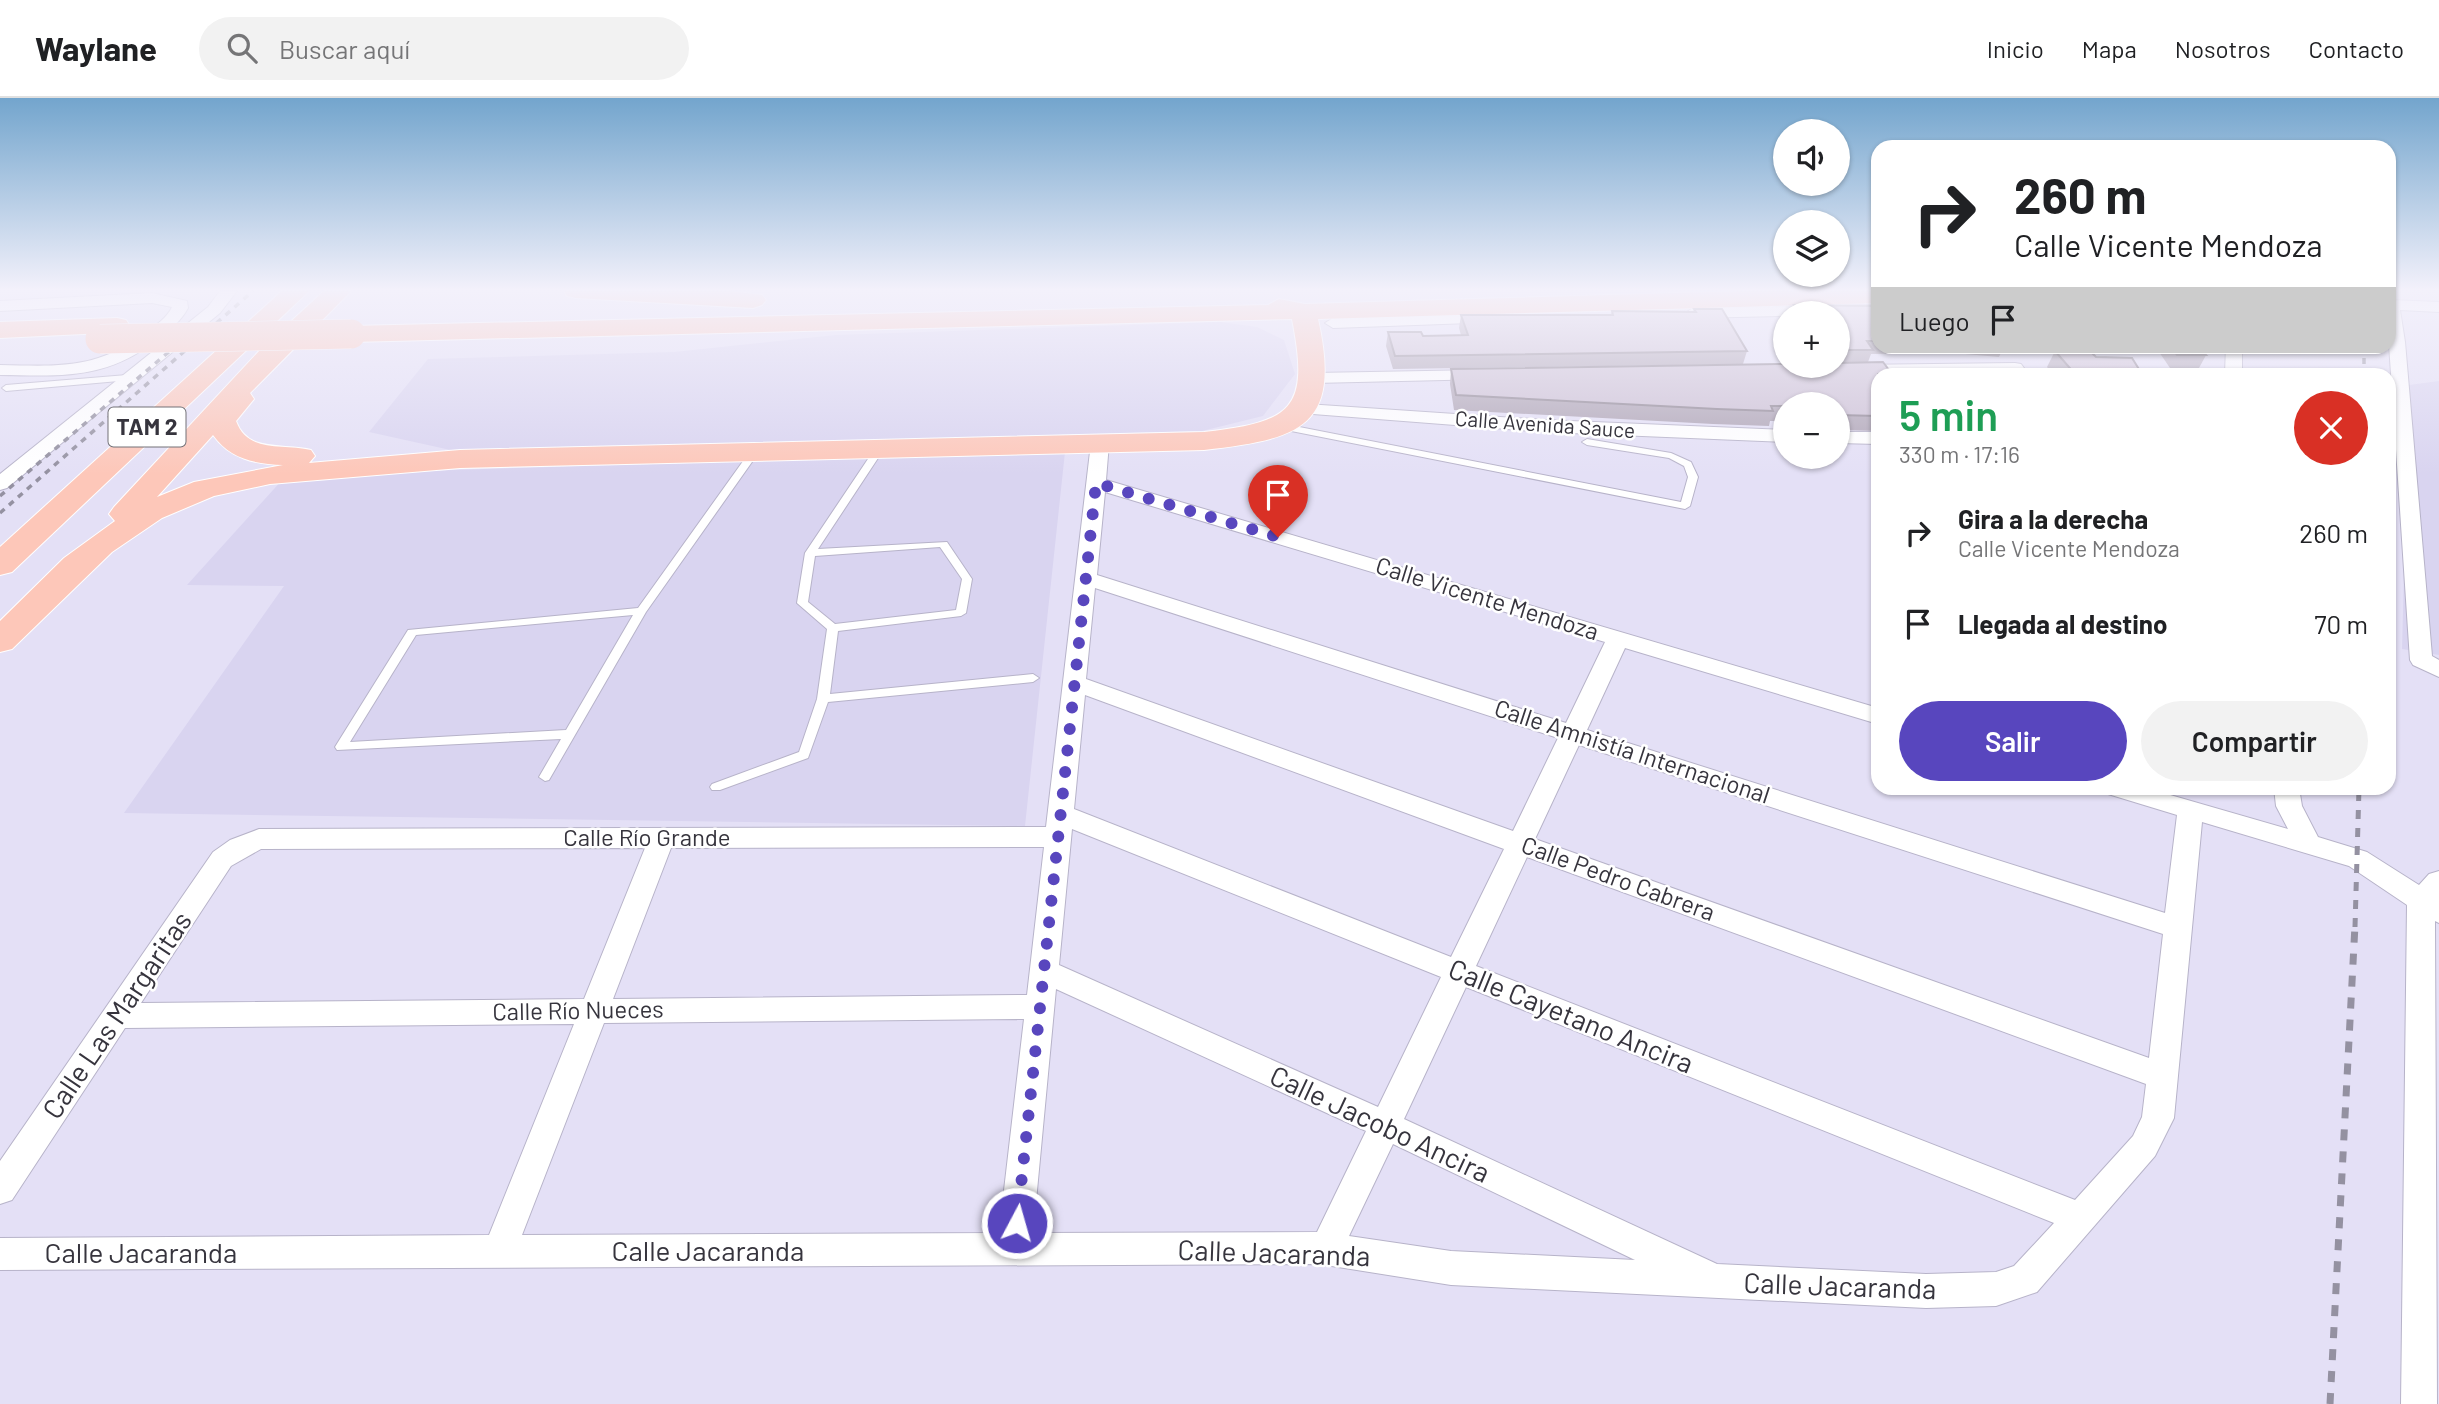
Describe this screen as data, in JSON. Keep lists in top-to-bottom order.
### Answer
{
  "streets": {
    "main road": ["TAM 2"],
    "street": [
      "Calle Avenida Sauce",
      "Calle Vicente Mendoza",
      "Calle Amnistía Internacional",
      "Calle Río Grande",
      "Calle Pedro Cabrera",
      "Calle Río Nueces",
      "Calle Las Margaritas",
      "Calle Cayetano Ancira",
      "Calle Jacobo Ancira",
      "Calle Jacaranda"
    ]
  },
  "crossings": [
    ["Calle Amnistía Internacional", "Calle Jacaranda"],
    ["Calle Río Grande", "Calle Las Margaritas"],
    ["Calle Río Grande", "Calle Cayetano Ancira"],
    ["Calle Pedro Cabrera", "Calle Jacaranda"],
    ["Calle Río Nueces", "Calle Las Margaritas"],
    ["Calle Cayetano Ancira", "Calle Jacaranda"],
    ["Calle Jacobo Ancira", "Calle Jacaranda"]
  ],
  "page": {
    "header": "Waylane",
    "search": "Buscar aquí",
    "nav": [
      "Inicio",
      "Mapa",
      "Nosotros",
      "Contacto"
    ],
    "map_buttons": ["+", "−"],
    "turn": ["260 m", "Calle Vicente Mendoza"],
    "then": "Luego",
    "heading": ["5 min", "330 m · 17:16"],
    "list": [
      {
        "name": "Gira a la derecha",
        "note": "Calle Vicente Mendoza",
        "value": "260 m"
      },
      {
        "name": "Llegada al destino",
        "value": "70 m"
      }
    ],
    "buttons": ["Salir", "Compartir"]
  }
}
